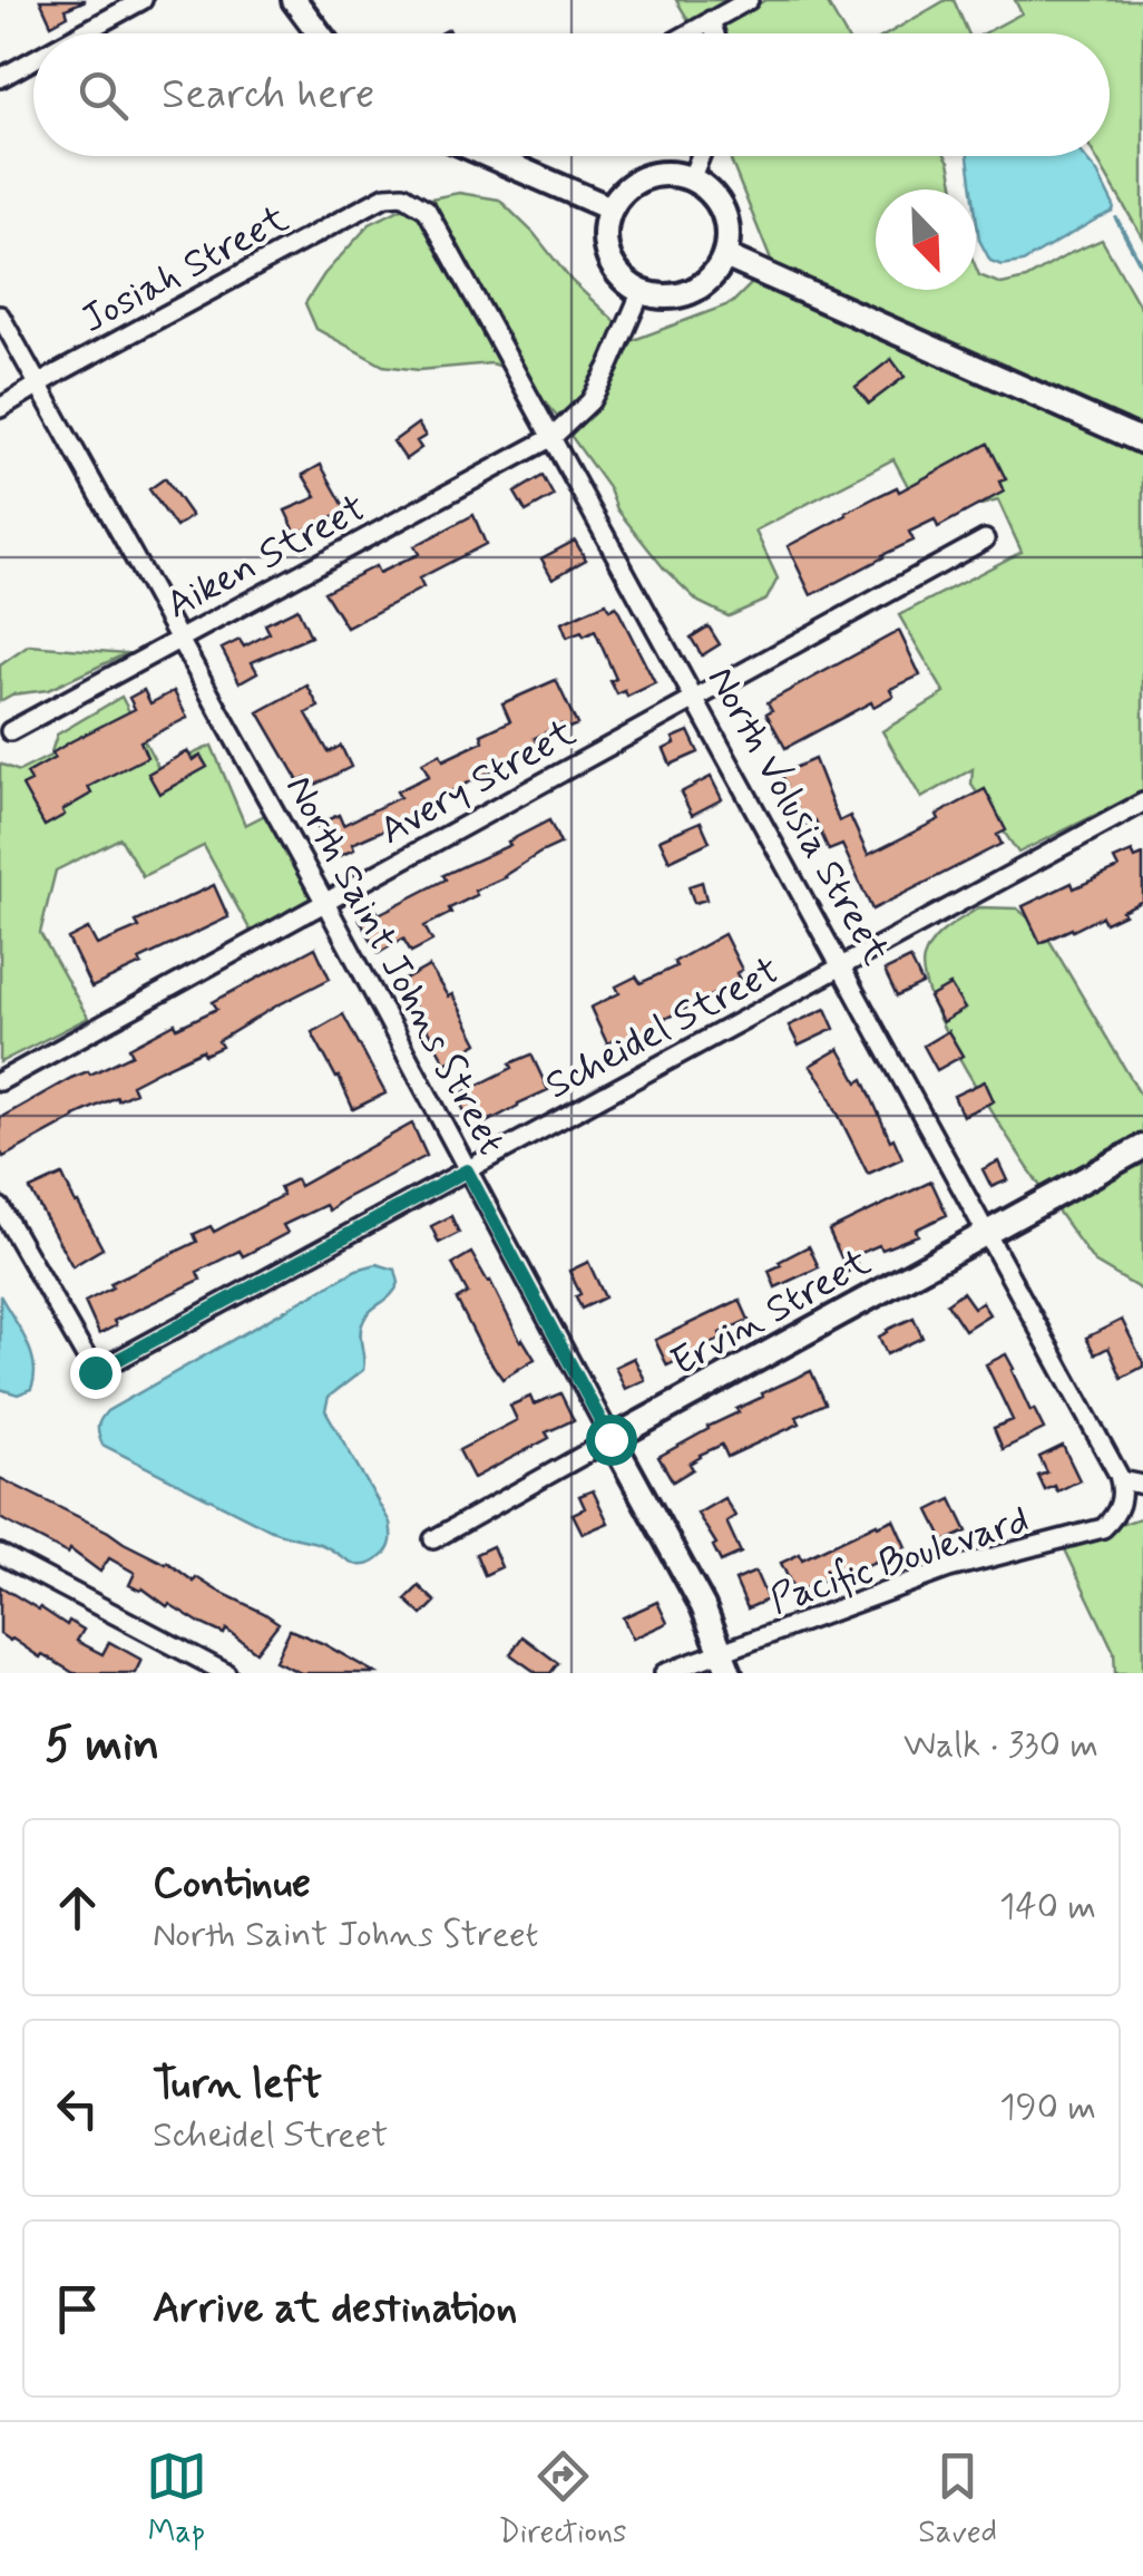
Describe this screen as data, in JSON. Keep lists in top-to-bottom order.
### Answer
{
  "streets": {
    "street": [
      "Josiah Street",
      "Aiken Street",
      "Avery Street",
      "North Volusia Street",
      "North Saint Johns Street",
      "Scheidel Street",
      "Ervin Street",
      "Pacific Boulevard"
    ]
  },
  "crossings": [
    ["Josiah Street", "North Volusia Street"],
    ["Josiah Street", "North Saint Johns Street"],
    ["Aiken Street", "North Volusia Street"],
    ["Aiken Street", "North Saint Johns Street"],
    ["Avery Street", "North Volusia Street"],
    ["Avery Street", "North Saint Johns Street"],
    ["North Volusia Street", "Scheidel Street"],
    ["North Volusia Street", "Ervin Street"],
    ["North Volusia Street", "Pacific Boulevard"],
    ["North Saint Johns Street", "Scheidel Street"],
    ["North Saint Johns Street", "Ervin Street"],
    ["North Saint Johns Street", "Pacific Boulevard"]
  ],
  "north": "bottom right",
  "page": {
    "search": "Search here",
    "heading": ["5 min", "Walk · 330 m"],
    "list": [
      ["Continue", "North Saint Johns Street", "140 m"],
      ["Turn left", "Scheidel Street", "190 m"],
      "Arrive at destination"
    ],
    "nav": ["Map", "Directions", "Saved"]
  }
}
